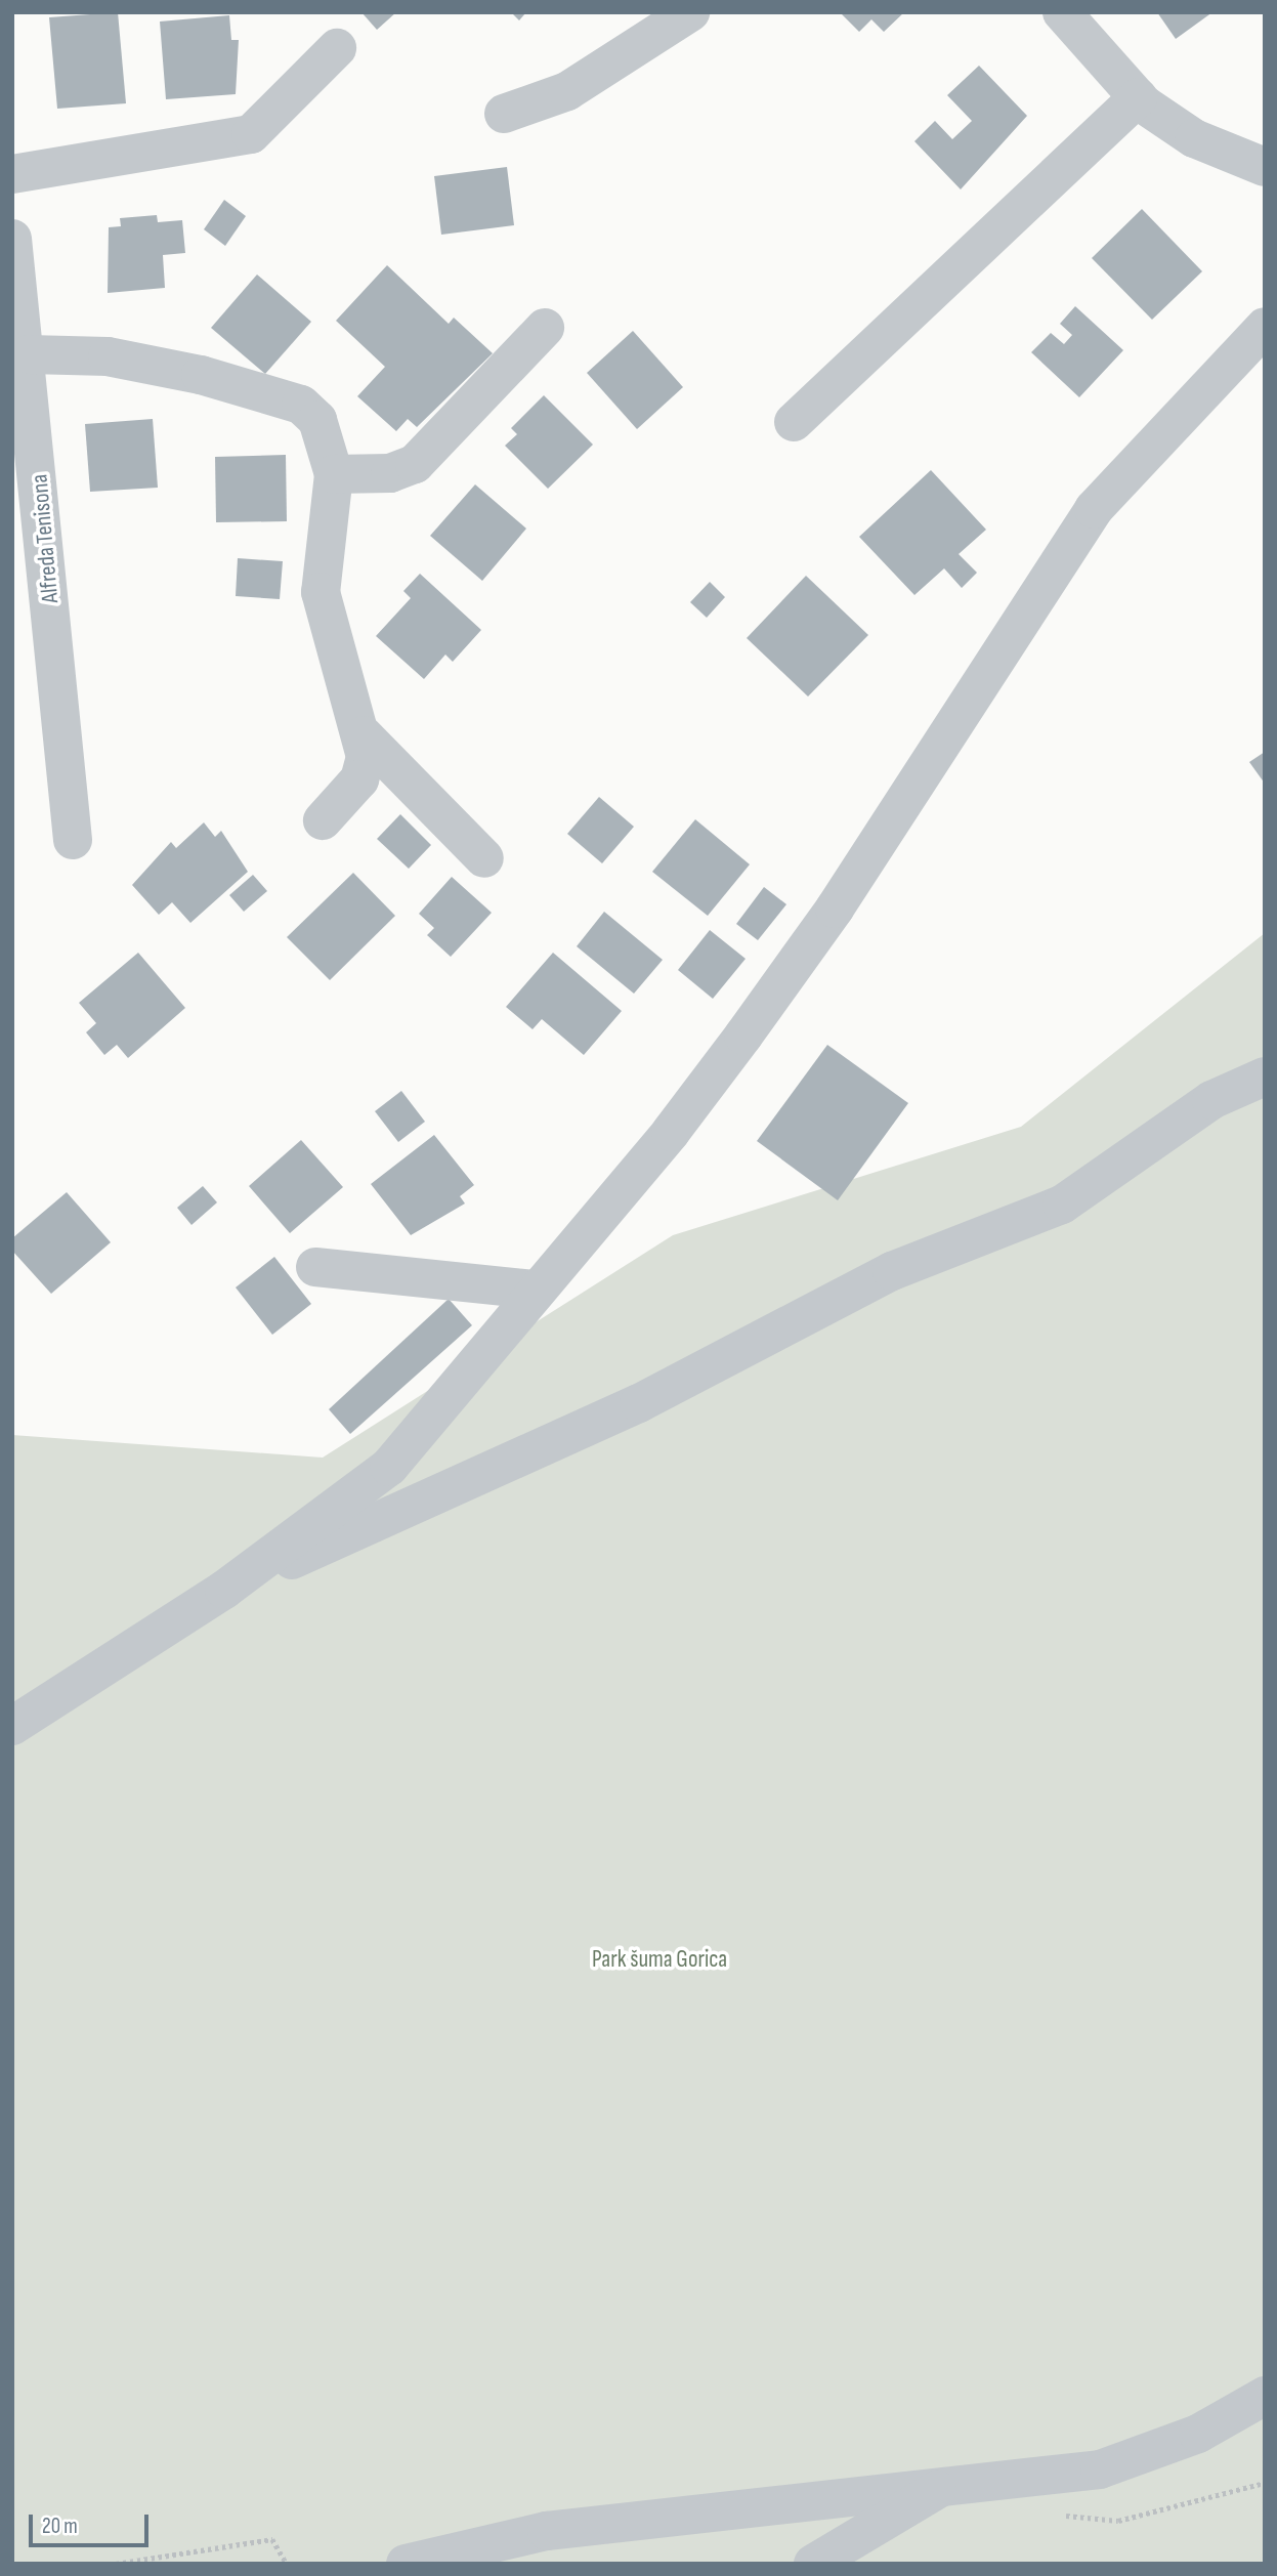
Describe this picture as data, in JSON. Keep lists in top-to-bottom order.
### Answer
{
  "streets": {
    "street": ["Alfreda Tenisona"]
  },
  "parks": ["Park šuma Gorica"],
  "scale_bar": "20 m"
}
